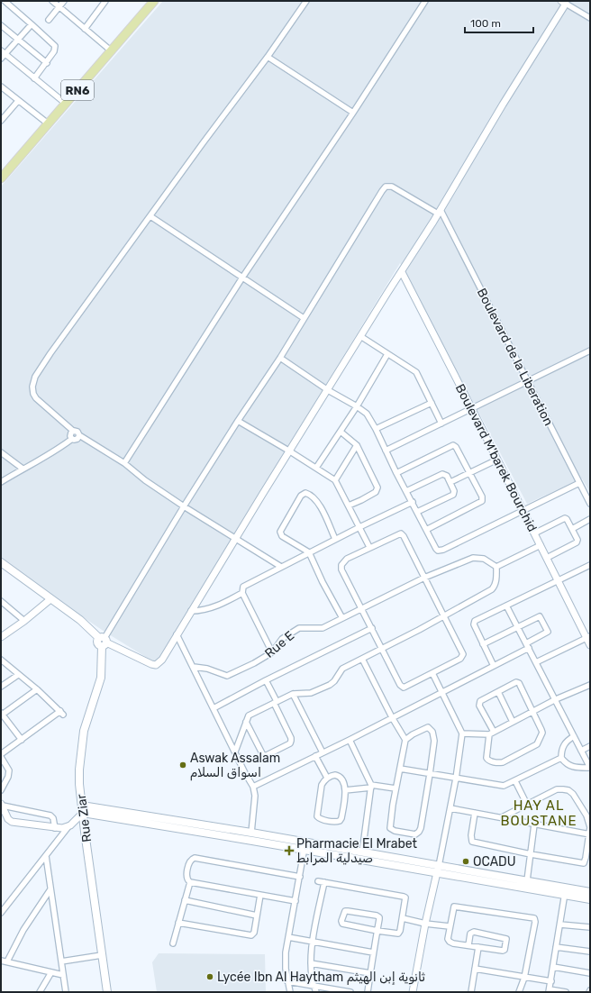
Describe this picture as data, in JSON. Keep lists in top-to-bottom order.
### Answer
{
  "streets": {
    "main road": ["RN6", "Rue Ziar"],
    "street": ["Boulevard de la Liberation", "Boulevard M'barek Bourchid", "Rue E"]
  },
  "districts": ["HAY AL BOUSTANE"],
  "places": {
    "other": ["Aswak Assalam اسواق السلام", "OCADU", "Lycée Ibn Al Haytham ثانوية إبن الهيثم"],
    "health": ["Pharmacie El Mrabet صيدلية المرابط"]
  },
  "scale_bar": "100 m"
}
